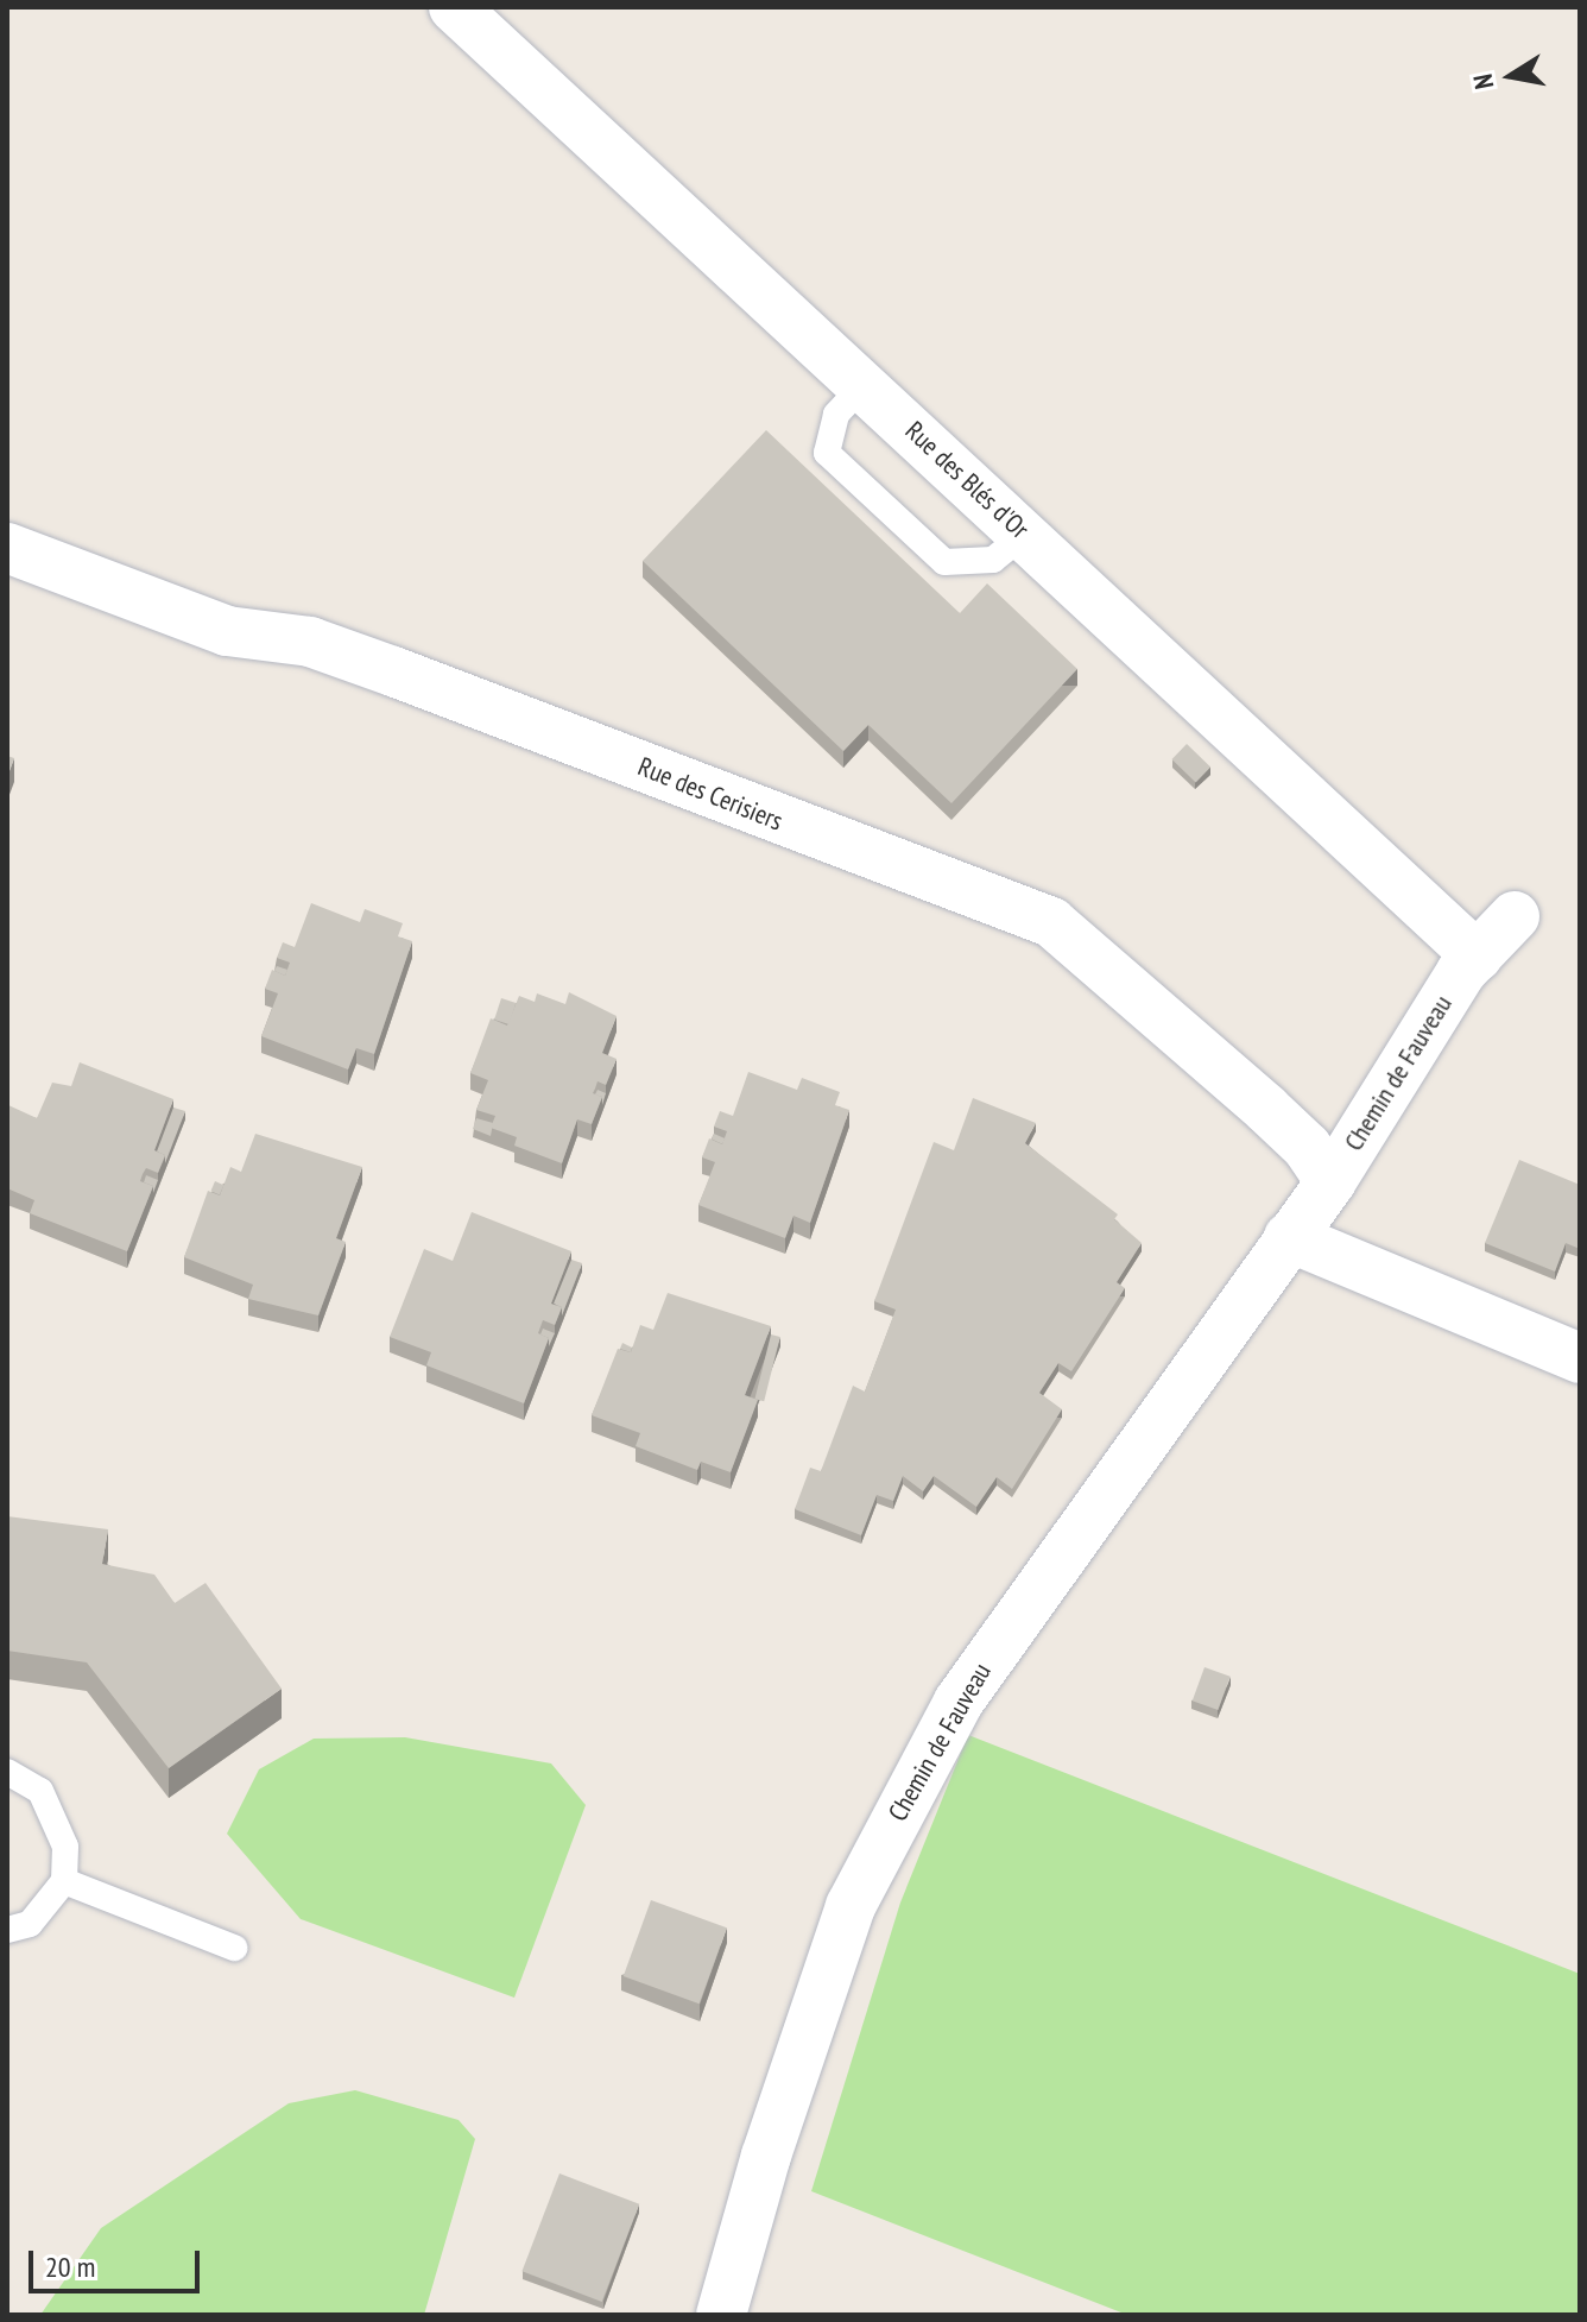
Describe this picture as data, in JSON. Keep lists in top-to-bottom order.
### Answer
{
  "streets": {
    "street": ["Rue des Blés d'Or", "Rue des Cerisiers", "Chemin de Fauveau"]
  },
  "crossings": [
    ["Rue des Blés d'Or", "Chemin de Fauveau"],
    ["Rue des Cerisiers", "Chemin de Fauveau"]
  ],
  "scale_bar": "20 m",
  "north": "left"
}
